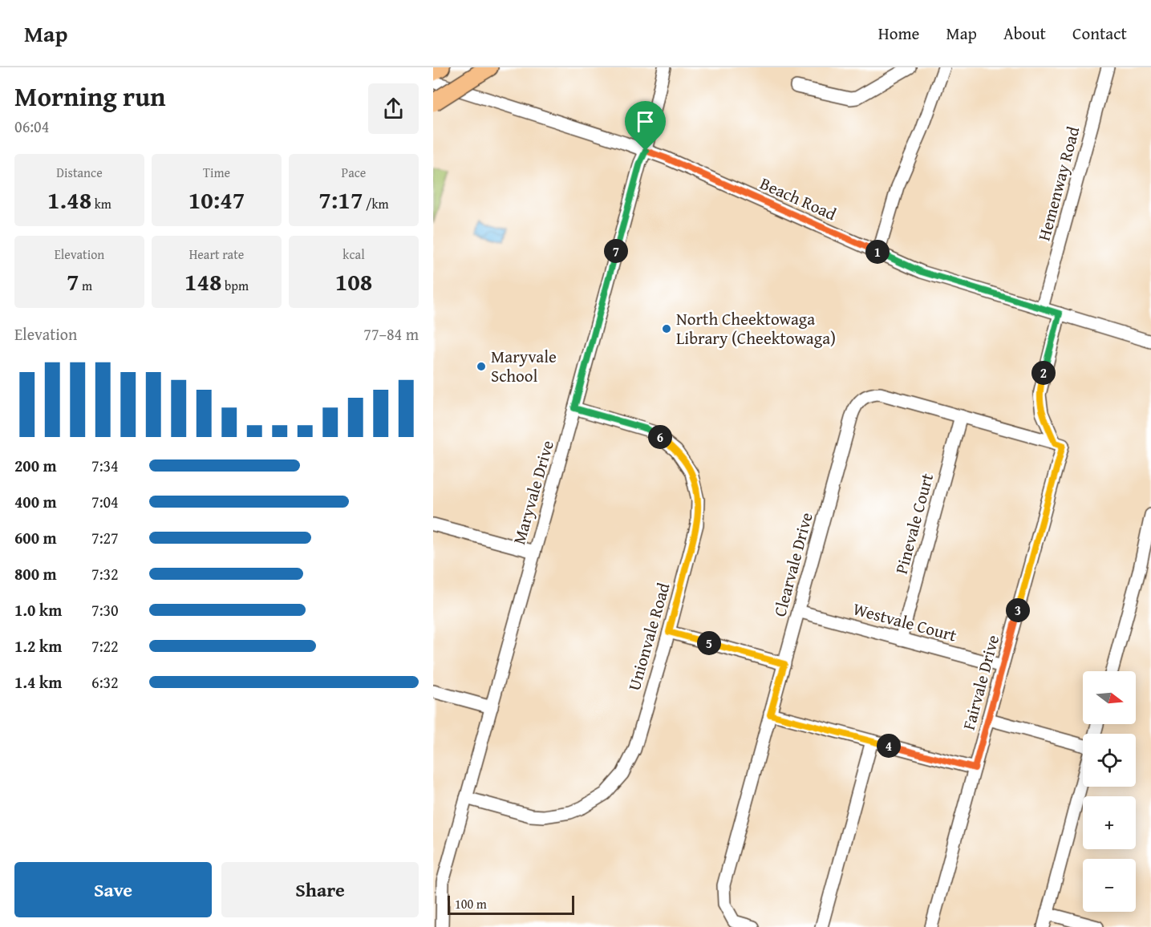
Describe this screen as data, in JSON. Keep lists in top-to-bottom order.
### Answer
{
  "streets": {
    "street": [
      "Hemenway Road",
      "Beach Road",
      "Maryvale Drive",
      "Pinevale Court",
      "Clearvale Drive",
      "Westvale Court",
      "Unionvale Road",
      "Fairvale Drive"
    ]
  },
  "crossings": [
    ["Hemenway Road", "Beach Road"],
    ["Beach Road", "Maryvale Drive"],
    ["Beach Road", "Fairvale Drive"],
    ["Maryvale Drive", "Unionvale Road"],
    ["Pinevale Court", "Clearvale Drive"],
    ["Pinevale Court", "Westvale Court"],
    ["Clearvale Drive", "Westvale Court"],
    ["Clearvale Drive", "Fairvale Drive"],
    ["Westvale Court", "Fairvale Drive"]
  ],
  "places": ["North Cheektowaga Library (Cheektowaga)", "Maryvale School"],
  "scale_bar": "100 m",
  "north": "right",
  "page": {
    "header": "Map",
    "nav": [
      "Home",
      "Map",
      "About",
      "Contact"
    ],
    "heading": ["Morning run", "06:04"],
    "stats": [
      ["Distance", "1.48 km"],
      ["Time", "10:47"],
      ["Pace", "7:17 /km"],
      ["Elevation", "7 m"],
      ["Heart rate", "148 bpm"],
      ["kcal", "108"]
    ],
    "pins": [
      "7",
      "1",
      "2",
      "6",
      "3",
      "5",
      "4"
    ],
    "chart": ["Elevation", "77–84 m"],
    "list": [
      {
        "name": "200 m",
        "note": "7:34"
      },
      {
        "name": "400 m",
        "note": "7:04"
      },
      {
        "name": "600 m",
        "note": "7:27"
      },
      {
        "name": "800 m",
        "note": "7:32"
      },
      {
        "name": "1.0 km",
        "note": "7:30"
      },
      {
        "name": "1.2 km",
        "note": "7:22"
      },
      {
        "name": "1.4 km",
        "note": "6:32"
      }
    ],
    "map_buttons": ["+", "−"],
    "buttons": ["Save", "Share"],
    "scale": "100 m"
  }
}
